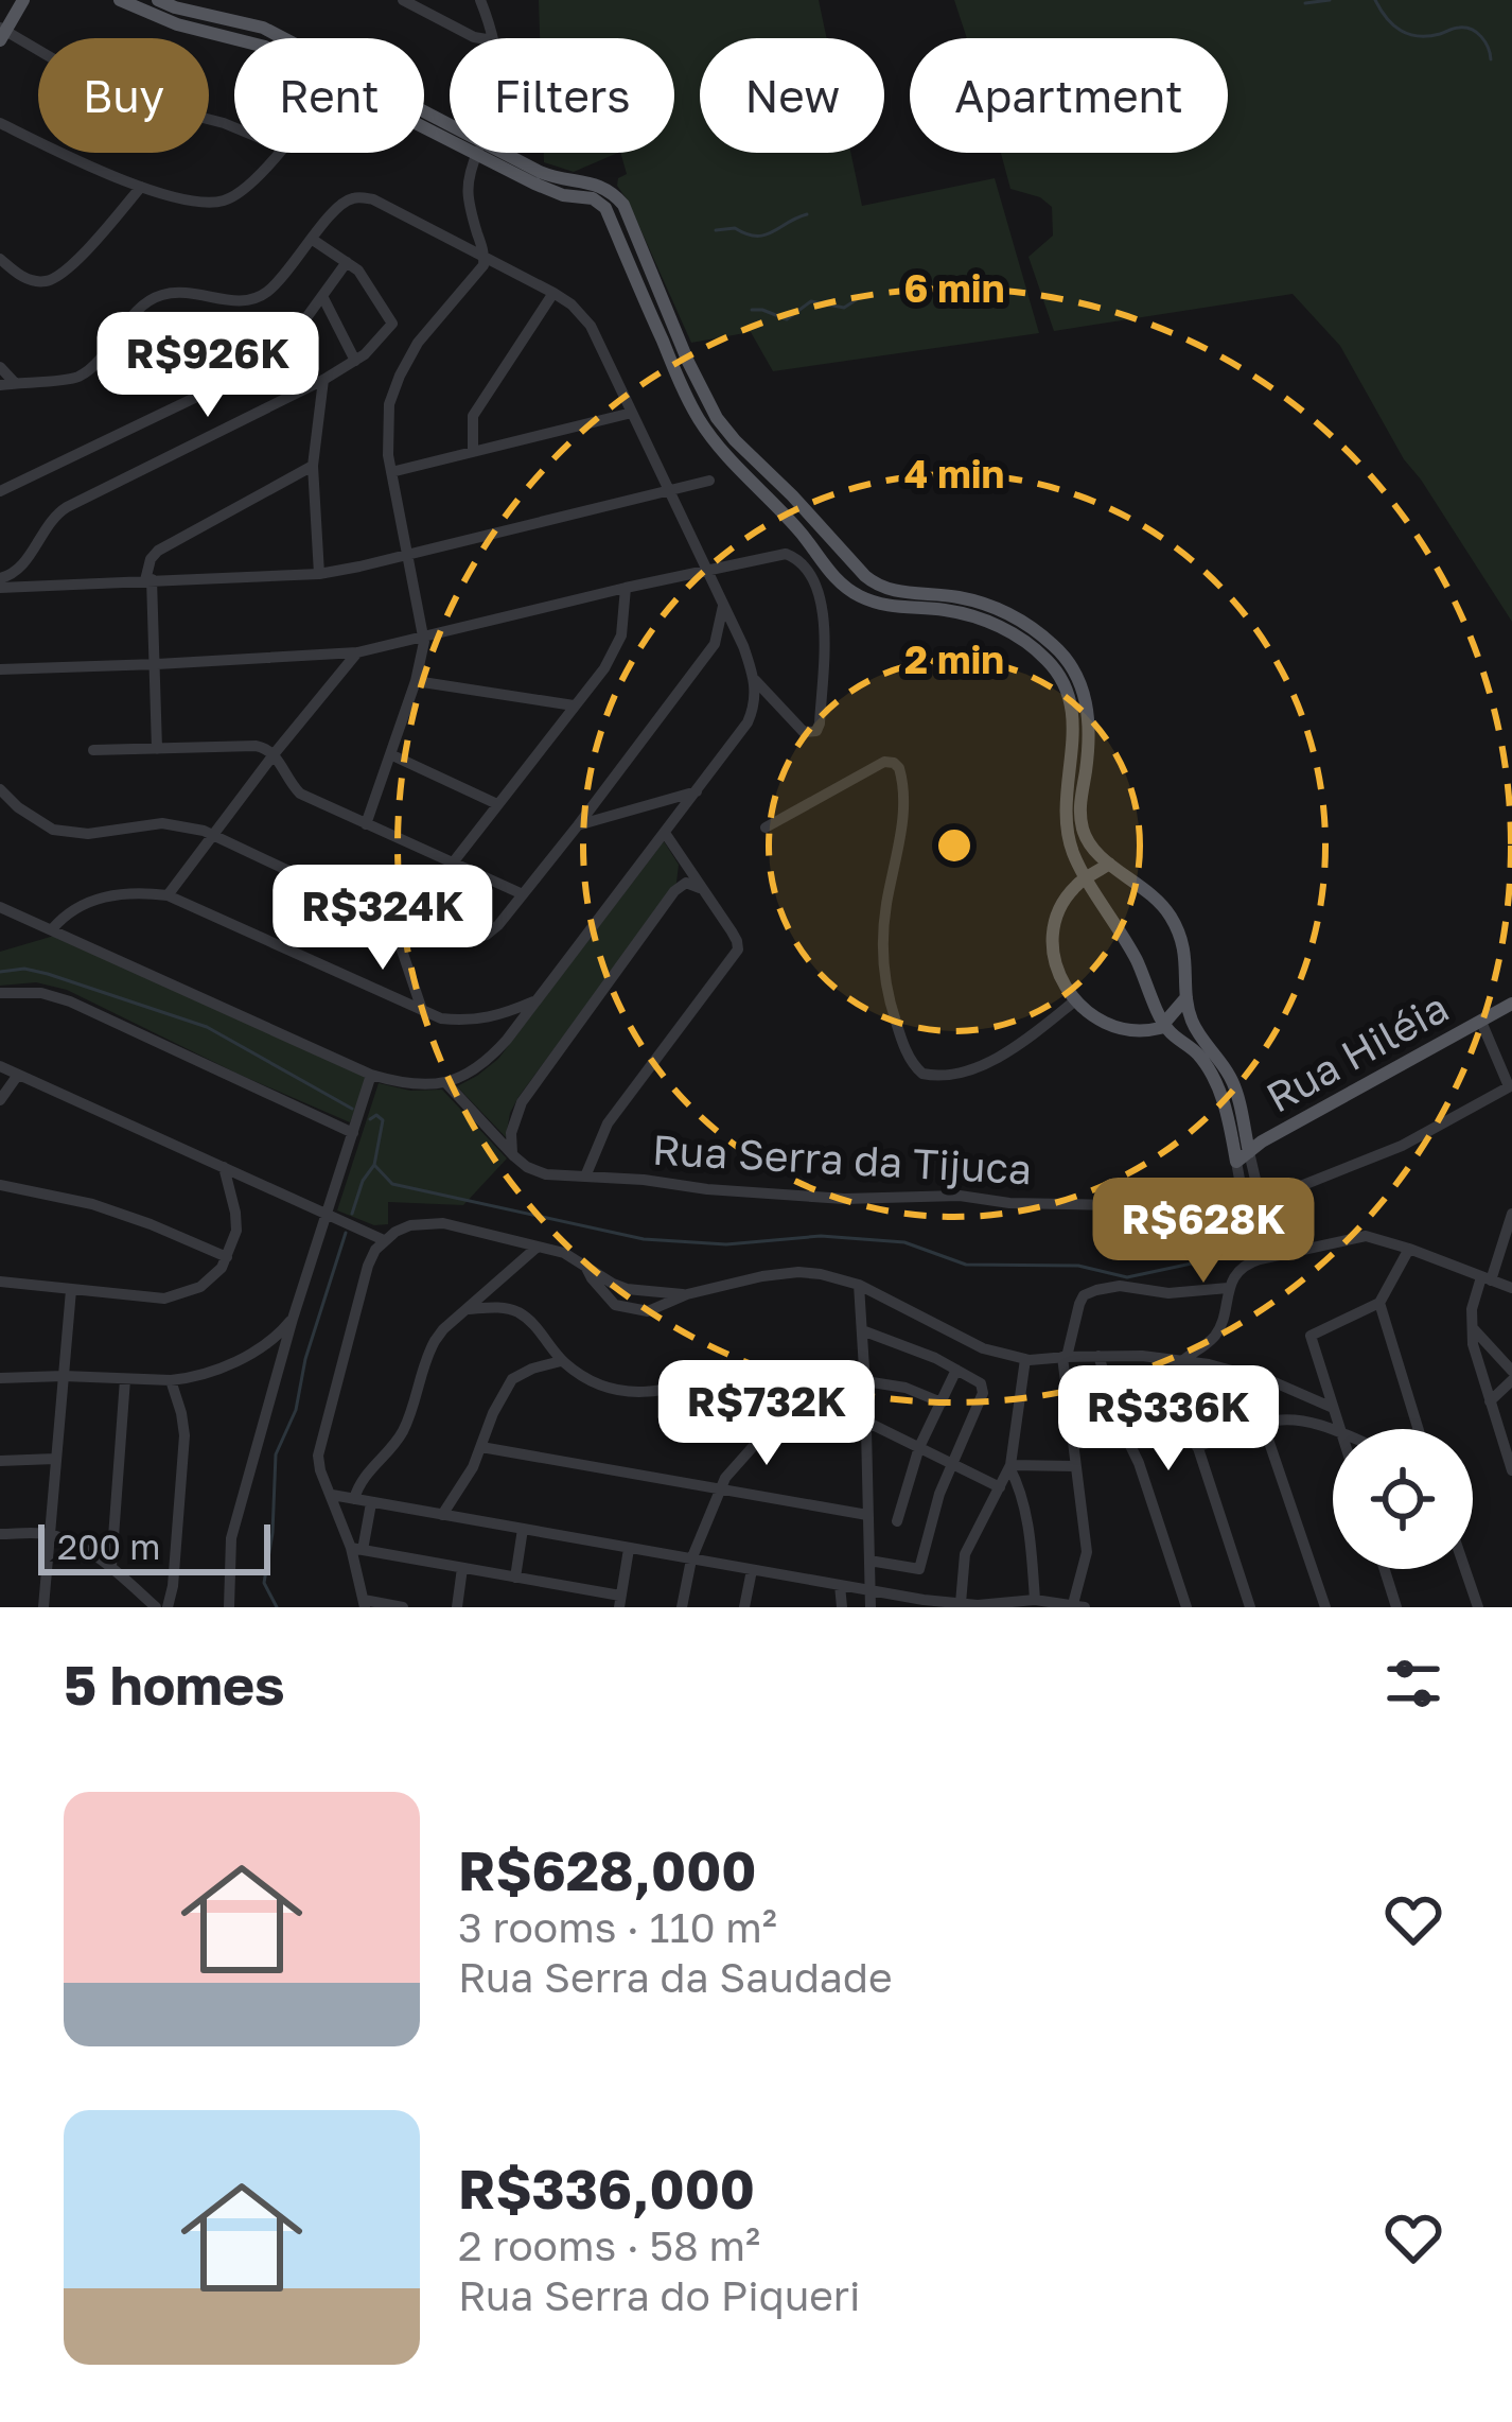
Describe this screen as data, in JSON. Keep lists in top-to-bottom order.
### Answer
{
  "streets": {
    "main road": ["Rua Hiléia"],
    "street": ["Rua Serra da Tijuca"]
  },
  "scale_bar": "200 m",
  "page": {
    "chip": [
      "Buy",
      "Rent",
      "Filters",
      "New",
      "Apartment"
    ],
    "price": [
      "R$926K",
      "R$324K",
      "R$628K",
      "R$732K",
      "R$336K"
    ],
    "scale": "200 m",
    "heading": "5 homes",
    "list": [
      {
        "name": "R$628,000",
        "note": "3 rooms · 110 m² · Rua Serra da Saudade"
      },
      {
        "name": "R$336,000",
        "note": "2 rooms · 58 m² · Rua Serra do Piqueri"
      }
    ]
  },
  "rings": ["6 min", "4 min", "2 min"]
}
